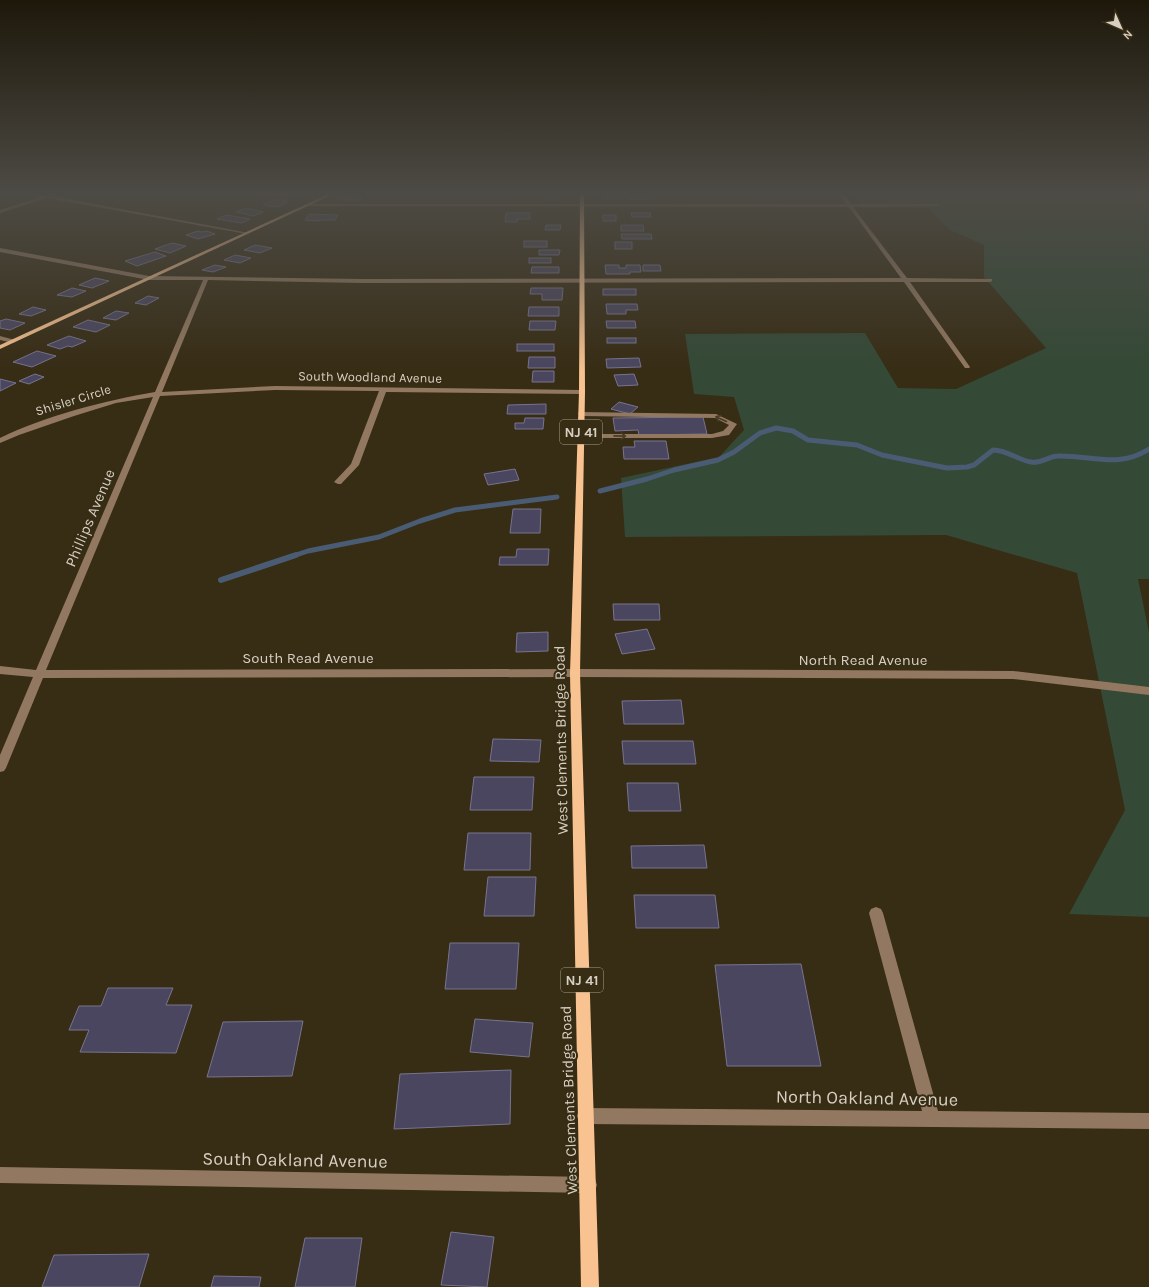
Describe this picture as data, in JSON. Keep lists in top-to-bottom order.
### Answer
{
  "streets": {
    "main road": ["NJ 41", "West Clements Bridge Road"],
    "street": [
      "South Woodland Avenue",
      "Shisler Circle",
      "Phillips Avenue",
      "South Read Avenue",
      "North Read Avenue",
      "North Oakland Avenue",
      "South Oakland Avenue"
    ]
  },
  "crossings": [
    ["South Woodland Avenue", "Shisler Circle"],
    ["South Woodland Avenue", "Phillips Avenue"],
    ["South Woodland Avenue", "West Clements Bridge Road"],
    ["Shisler Circle", "Phillips Avenue"],
    ["Phillips Avenue", "South Read Avenue"],
    ["South Read Avenue", "North Read Avenue"],
    ["South Read Avenue", "West Clements Bridge Road"],
    ["North Read Avenue", "West Clements Bridge Road"],
    ["West Clements Bridge Road", "North Oakland Avenue"],
    ["West Clements Bridge Road", "South Oakland Avenue"]
  ],
  "north": "bottom right"
}
